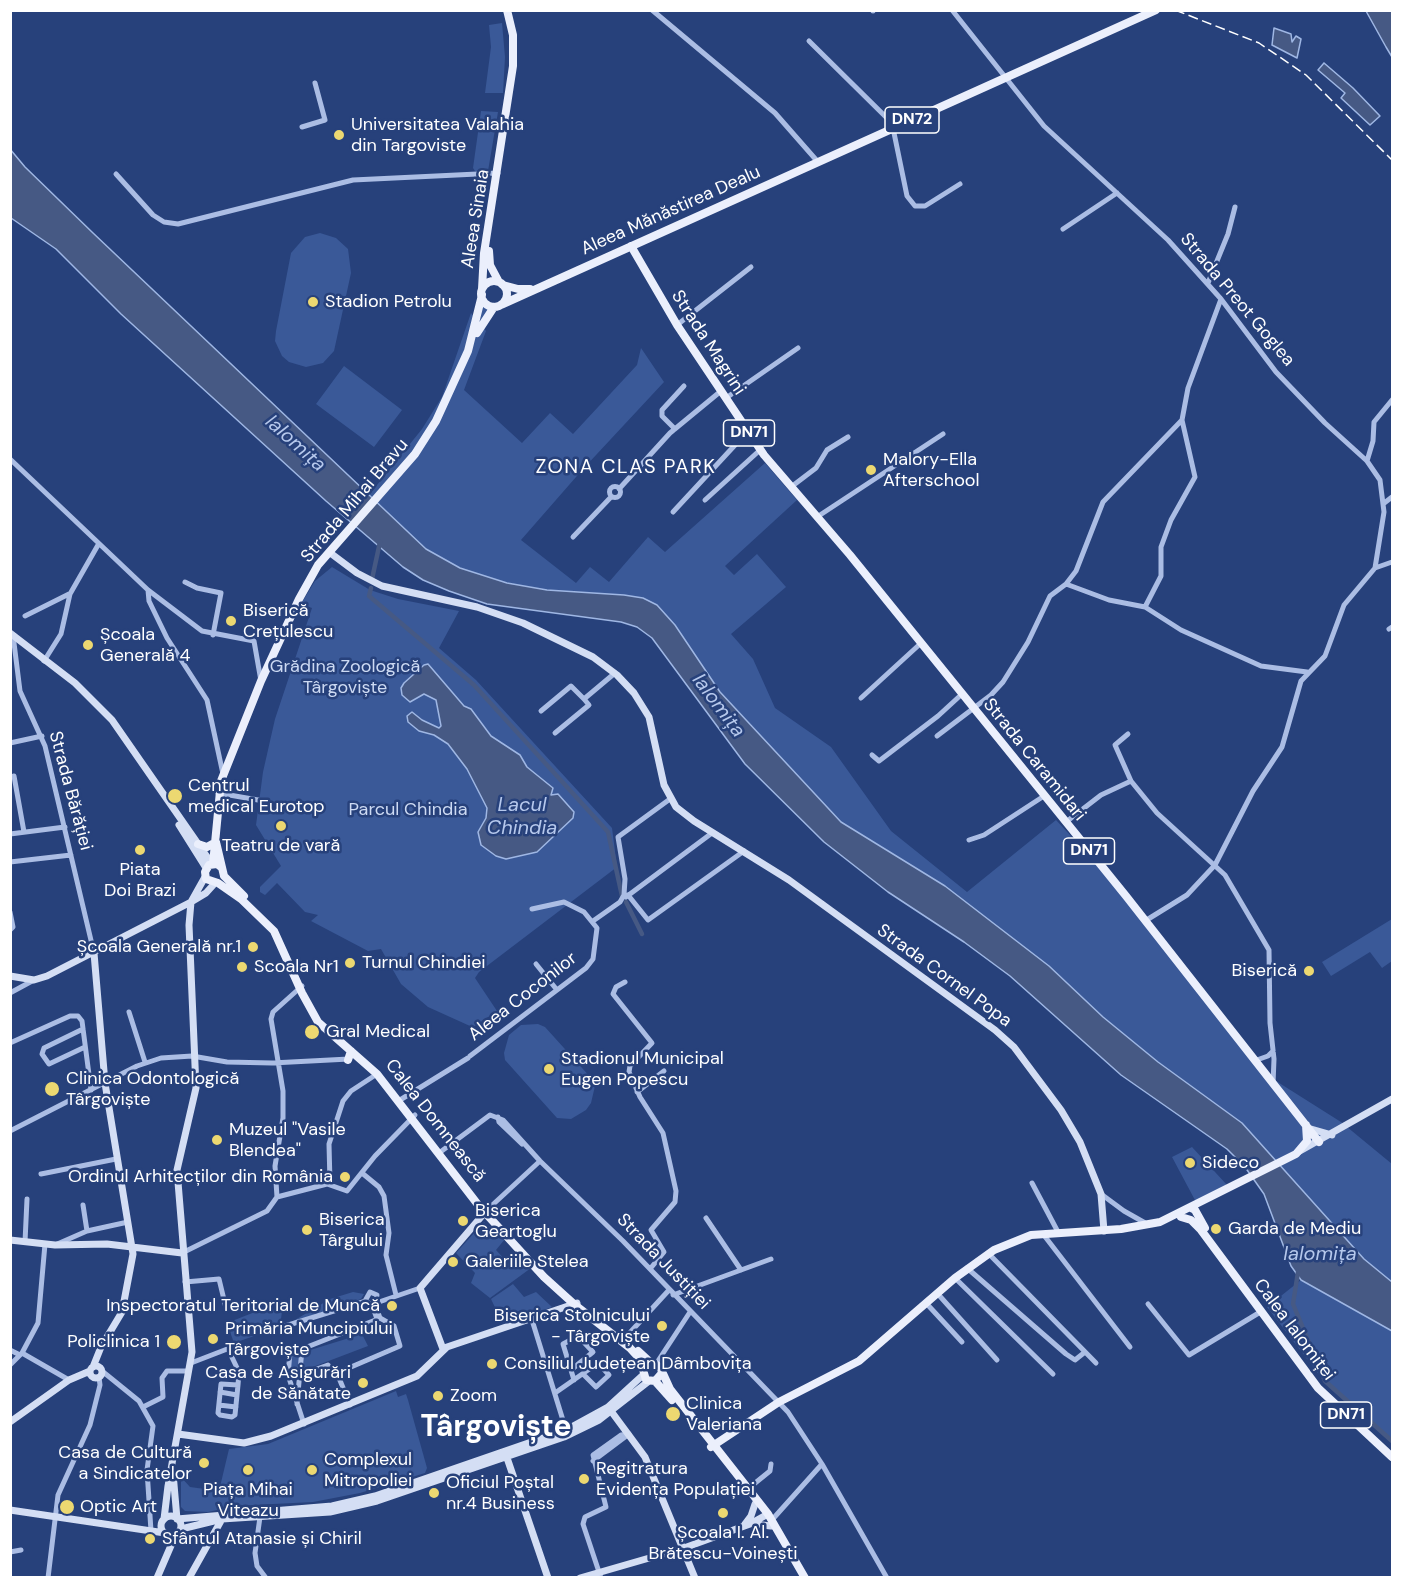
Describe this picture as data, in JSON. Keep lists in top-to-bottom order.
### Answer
{
  "streets": {
    "main road": [
      "DN72",
      "Aleea Mănăstirea Dealu",
      "Aleea Sinaia",
      "Strada Magrini",
      "DN71",
      "Strada Mihai Bravu",
      "Strada Caramidari",
      "Strada Cornel Popa",
      "Calea Domnească",
      "Calea Ialomiței"
    ],
    "street": [
      "Strada Preot Goglea",
      "Strada Bărăției",
      "Aleea Coconilor",
      "Strada Justiției"
    ]
  },
  "crossings": [
    ["Aleea Mănăstirea Dealu", "Aleea Sinaia"],
    ["Aleea Mănăstirea Dealu", "Strada Preot Goglea"],
    ["Aleea Mănăstirea Dealu", "Strada Magrini"],
    ["Aleea Mănăstirea Dealu", "Strada Mihai Bravu"],
    ["Aleea Sinaia", "Strada Mihai Bravu"],
    ["Strada Preot Goglea", "Strada Caramidari"],
    ["Strada Magrini", "Strada Caramidari"],
    ["DN71", "Strada Caramidari"],
    ["Strada Mihai Bravu", "Strada Cornel Popa"],
    ["Strada Bărăției", "Calea Domnească"],
    ["Aleea Coconilor", "Calea Domnească"],
    ["Calea Domnească", "Strada Justiției"]
  ],
  "districts": ["ZONA CLAS PARK", "Târgoviște"],
  "water": ["Ialomița", "Lacul Chindia"],
  "parks": ["Grădina Zoologică Târgoviște", "Parcul Chindia"],
  "places": [
    "Universitatea Valahia din Targoviste",
    "Stadion Petrolu",
    "Malory-Ella Afterschool",
    "Biserică Crețulescu",
    "Școala Generală 4",
    "Centrul medical Eurotop",
    "Teatru de vară",
    "Piata Doi Brazi",
    "Școala Generală nr.1",
    "Turnul Chindiei",
    "Scoala Nr1",
    "Biserică",
    "Gral Medical",
    "Stadionul Municipal Eugen Popescu",
    "Clinica Odontologică Târgoviște",
    "Muzeul \"Vasile Blendea\"",
    "Sideco",
    "Ordinul Arhitecților din România",
    "Biserica Geartoglu",
    "Garda de Mediu",
    "Biserica Târgului",
    "Galeriile Stelea",
    "Inspectoratul Teritorial de Muncă",
    "Biserica Stolnicului - Târgoviște",
    "Primăria Muncipiului Târgoviște",
    "Policlinica 1",
    "Consiliul Județean Dâmbovița",
    "Casa de Asigurări de Sănătate",
    "Zoom",
    "Clinica Valeriana",
    "Casa de Cultură a Sindicatelor",
    "Piața Mihai Viteazu",
    "Complexul Mitropoliei",
    "Regitratura Evidența Populației",
    "Oficiul Poștal nr.4 Business",
    "Optic Art",
    "Școala I. Al. Brătescu-Voinești",
    "Sfântul Atanasie și Chiril"
  ]
}
